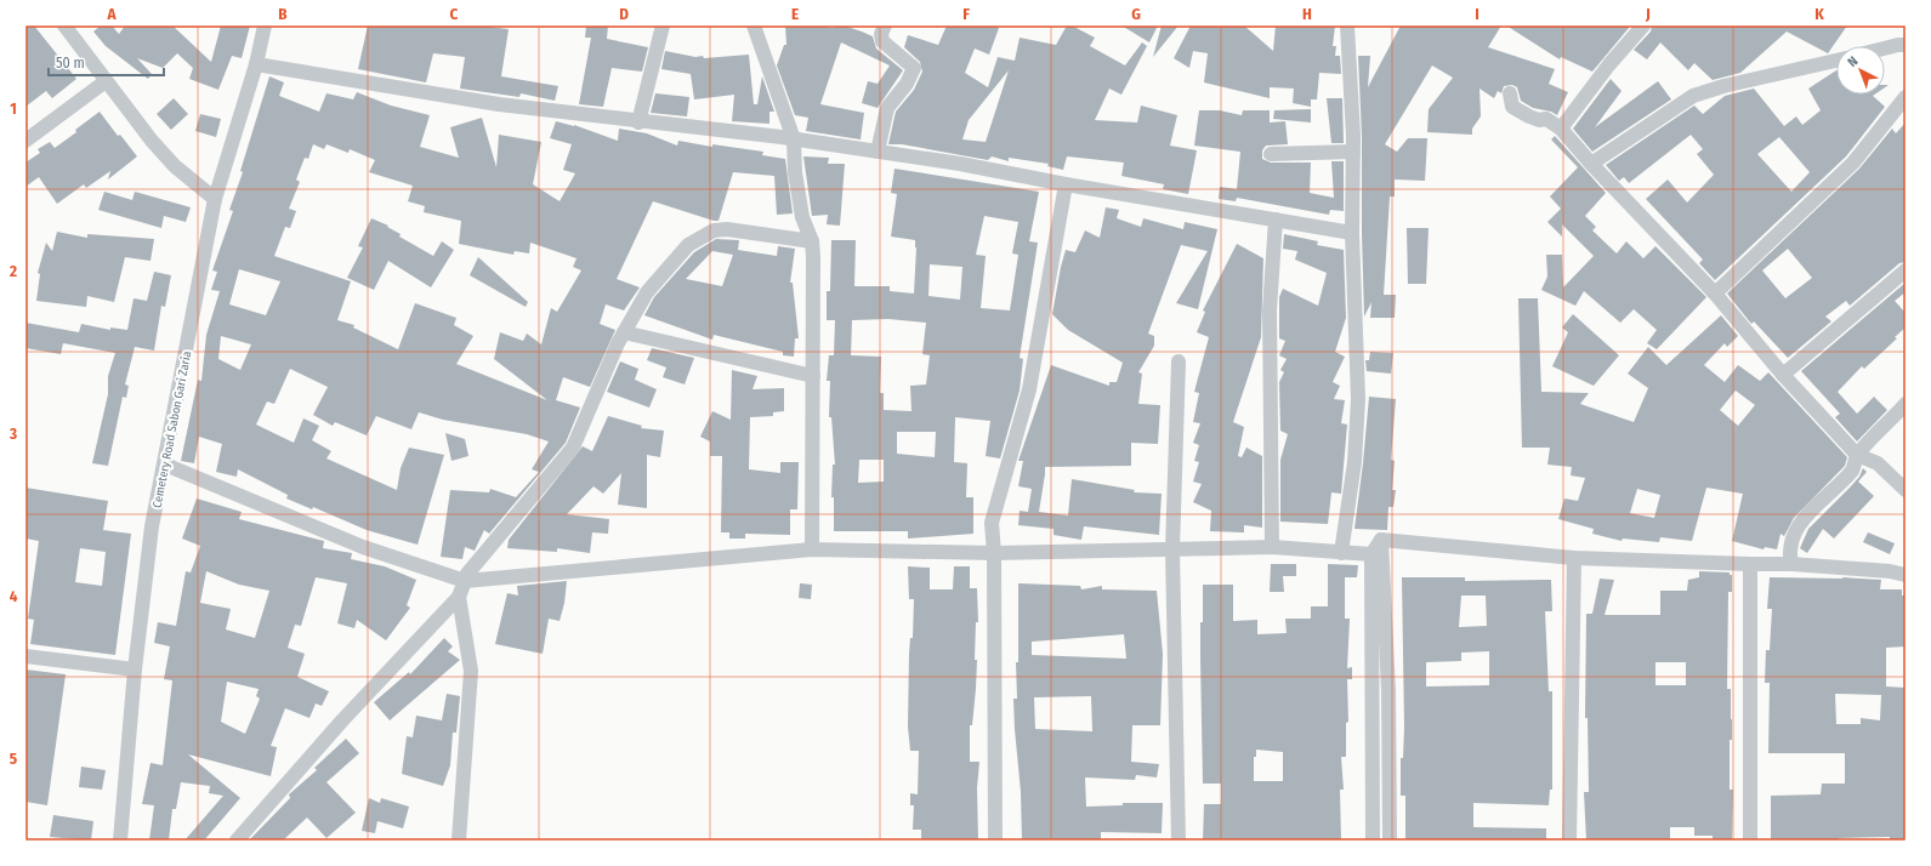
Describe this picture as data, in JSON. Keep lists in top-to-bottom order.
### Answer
{
  "streets": {
    "street": ["Cemetery Road Sabon Gari Zaria"]
  },
  "scale_bar": "50 m",
  "north": "top left",
  "grid": {
    "columns": [
      "A",
      "B",
      "C",
      "D",
      "E",
      "F",
      "G",
      "H",
      "I",
      "J",
      "K"
    ],
    "rows": [
      "1",
      "2",
      "3",
      "4",
      "5"
    ]
  }
}
